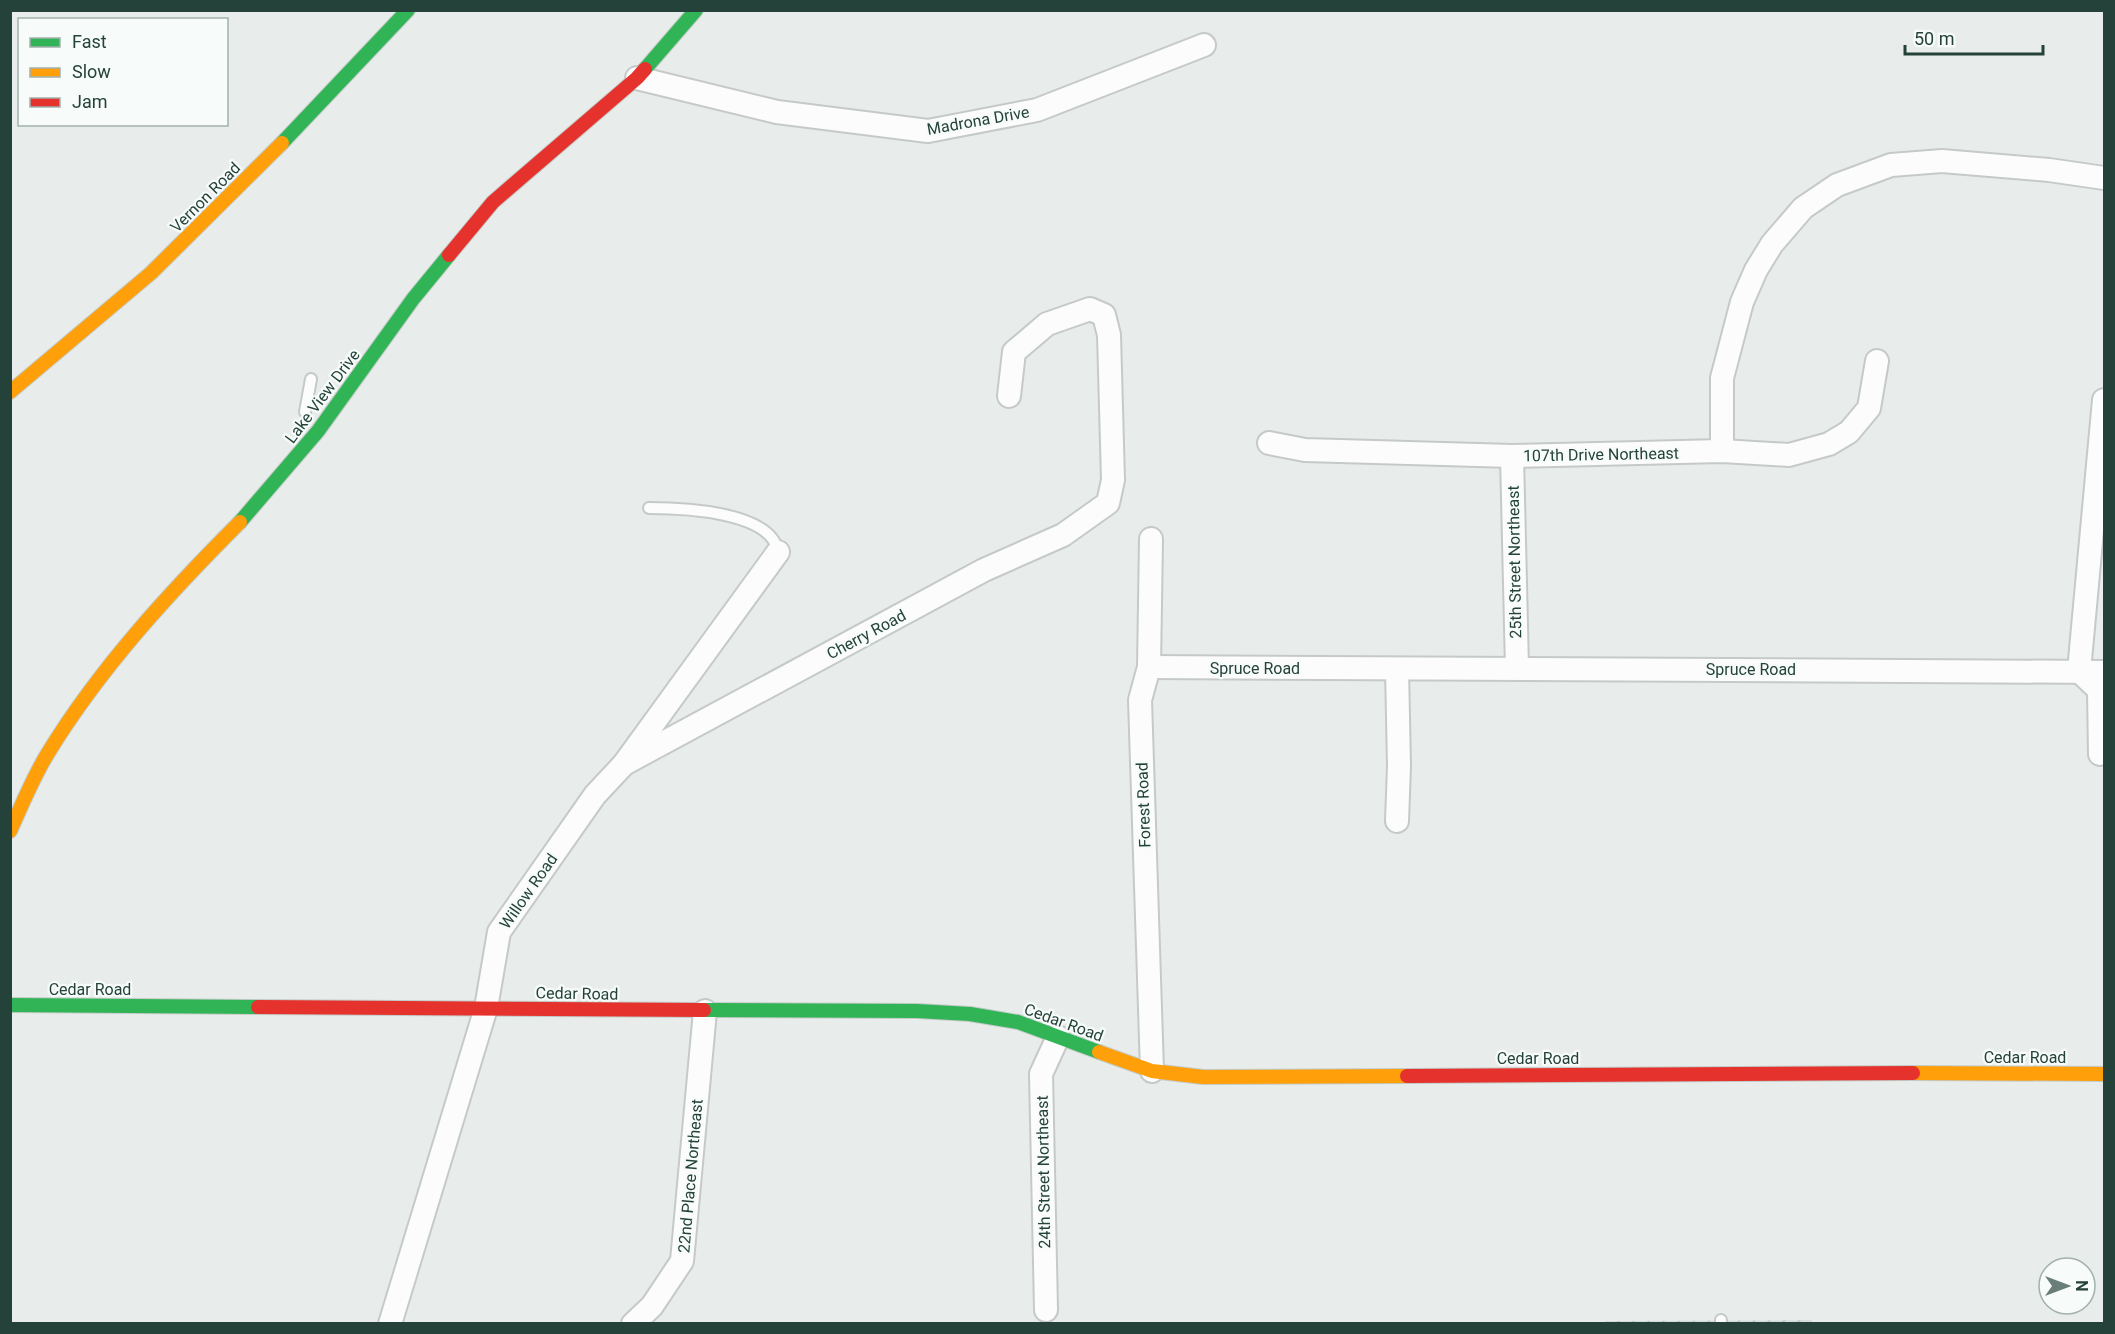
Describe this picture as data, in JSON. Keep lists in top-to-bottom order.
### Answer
{
  "streets": {
    "street": [
      "Madrona Drive",
      "Vernon Road",
      "Lake View Drive",
      "107th Drive Northeast",
      "25th Street Northeast",
      "Cherry Road",
      "Spruce Road",
      "Forest Road",
      "Willow Road",
      "Cedar Road",
      "24th Street Northeast",
      "22nd Place Northeast"
    ]
  },
  "crossings": [
    ["Madrona Drive", "Lake View Drive"],
    ["107th Drive Northeast", "25th Street Northeast"],
    ["25th Street Northeast", "Spruce Road"],
    ["Cherry Road", "Willow Road"],
    ["Spruce Road", "Forest Road"],
    ["Forest Road", "Cedar Road"],
    ["Willow Road", "Cedar Road"],
    ["Cedar Road", "24th Street Northeast"],
    ["Cedar Road", "22nd Place Northeast"]
  ],
  "legend": ["Fast", "Slow", "Jam"],
  "scale_bar": "50 m",
  "north": "right"
}
